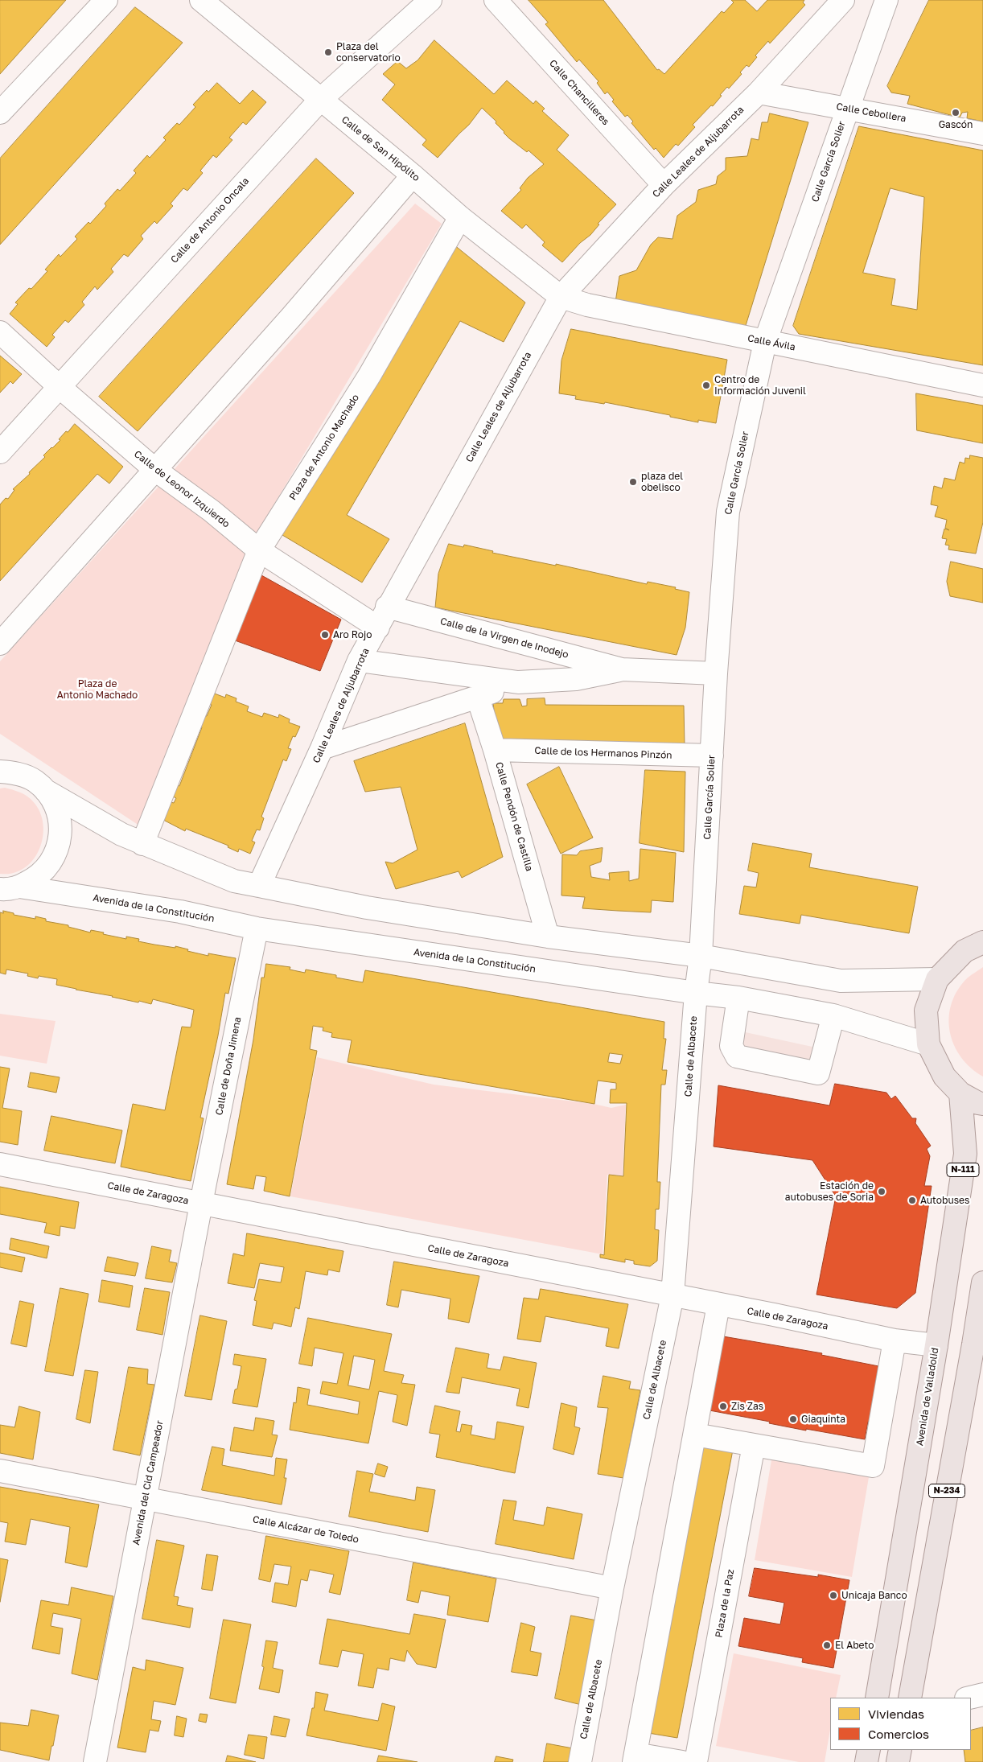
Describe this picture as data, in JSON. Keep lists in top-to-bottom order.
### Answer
{
  "streets": {
    "main road": ["N-111", "Avenida de Valladolid", "N-234"],
    "street": [
      "Calle Chancilleres",
      "Calle Cebollera",
      "Calle de San Hipólito",
      "Calle Leales de Aljubarrota",
      "Calle García Solier",
      "Calle de Antonio Oncala",
      "Calle Ávila",
      "Plaza de Antonio Machado",
      "Calle de Leonor Izquierdo",
      "Calle de la Virgen de Inodejo",
      "Calle de los Hermanos Pinzón",
      "Calle Pendón de Castilla",
      "Avenida de la Constitución",
      "Calle de Albacete",
      "Calle de Doña Jimena",
      "Calle de Zaragoza",
      "Avenida del Cid Campeador",
      "Calle Alcázar de Toledo",
      "Plaza de la Paz"
    ]
  },
  "crossings": [
    ["Calle Chancilleres", "Calle Leales de Aljubarrota"],
    ["Calle Cebollera", "Calle Leales de Aljubarrota"],
    ["Calle Cebollera", "Calle García Solier"],
    ["Calle de San Hipólito", "Calle Leales de Aljubarrota"],
    ["Calle de San Hipólito", "Calle de Antonio Oncala"],
    ["Calle de San Hipólito", "Calle Ávila"],
    ["Calle de San Hipólito", "Plaza de Antonio Machado"],
    ["Calle Leales de Aljubarrota", "Calle Ávila"],
    ["Calle Leales de Aljubarrota", "Calle de Leonor Izquierdo"],
    ["Calle Leales de Aljubarrota", "Calle de la Virgen de Inodejo"],
    ["Calle García Solier", "Calle Ávila"],
    ["Calle García Solier", "Calle de la Virgen de Inodejo"],
    ["Calle García Solier", "Calle de los Hermanos Pinzón"],
    ["Calle García Solier", "Avenida de la Constitución"],
    ["Calle García Solier", "Calle de Albacete"],
    ["Calle de Antonio Oncala", "Calle de Leonor Izquierdo"],
    ["Plaza de Antonio Machado", "Calle de Leonor Izquierdo"],
    ["Calle de la Virgen de Inodejo", "Calle Pendón de Castilla"],
    ["Calle de los Hermanos Pinzón", "Calle Pendón de Castilla"],
    ["Avenida de la Constitución", "Calle de Albacete"],
    ["Avenida de la Constitución", "Calle de Doña Jimena"],
    ["Calle de Albacete", "Calle de Zaragoza"],
    ["Calle de Albacete", "Calle Alcázar de Toledo"],
    ["Calle de Doña Jimena", "Calle de Zaragoza"],
    ["Calle de Doña Jimena", "Avenida del Cid Campeador"],
    ["Calle de Zaragoza", "Avenida de Valladolid"],
    ["Calle de Zaragoza", "Avenida del Cid Campeador"],
    ["Avenida del Cid Campeador", "Calle Alcázar de Toledo"]
  ],
  "parks": ["Plaza de Antonio Machado"],
  "places": [
    "Plaza del conservatorio",
    "Gascón",
    "Centro de Información Juvenil",
    "plaza del obelisco",
    "Aro Rojo",
    "Estación de autobuses de Soria",
    "Autobuses",
    "Zis Zas",
    "Giaquinta",
    "Unicaja Banco",
    "El Abeto"
  ],
  "legend": ["Viviendas", "Comercios"]
}
